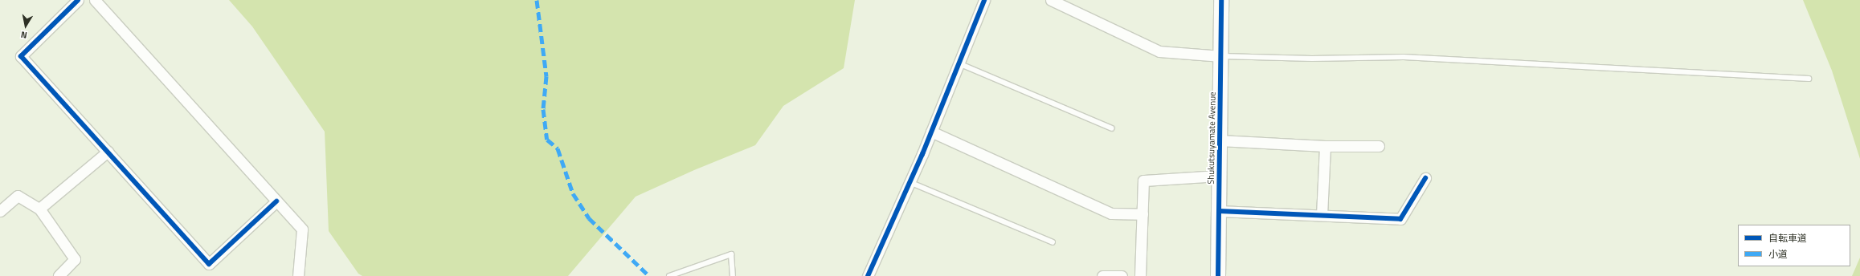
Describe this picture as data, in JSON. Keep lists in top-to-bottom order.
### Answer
{
  "streets": {
    "street": ["Shukutsuyamate Avenue"]
  },
  "legend": ["自転車道", "小道"],
  "north": "bottom"
}
